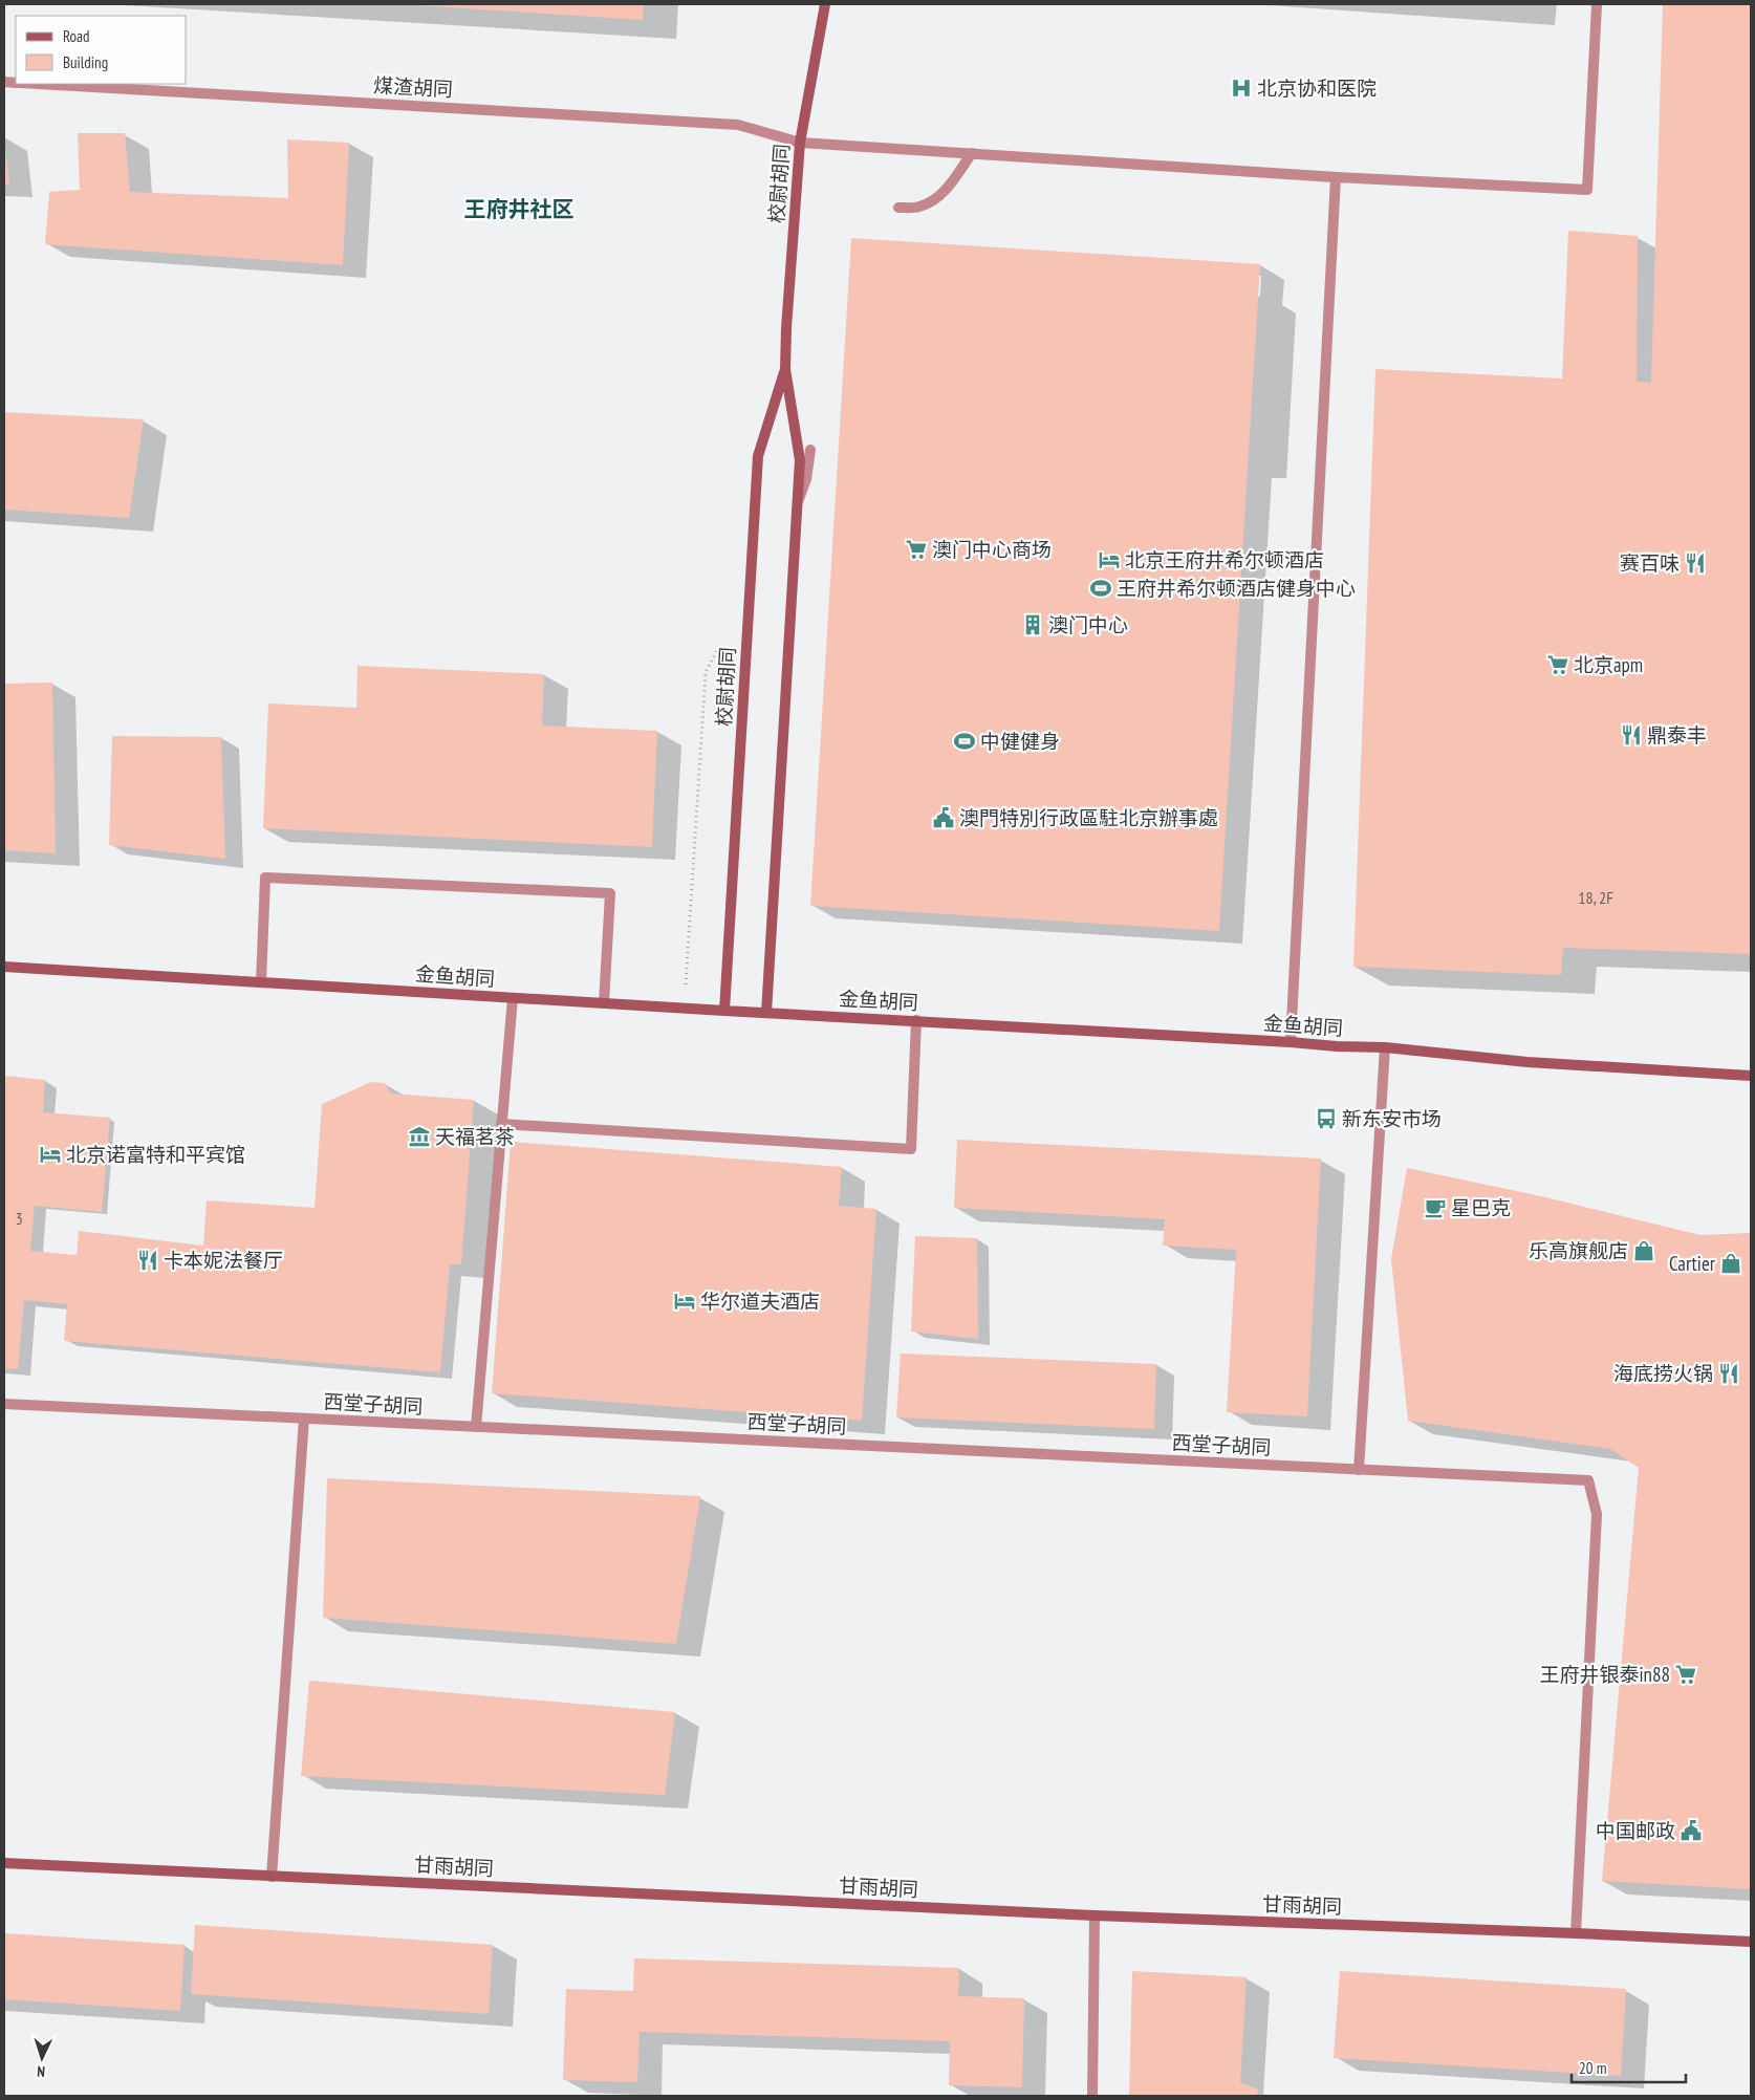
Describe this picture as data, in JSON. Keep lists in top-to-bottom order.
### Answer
{
  "streets": {
    "street": [
      "煤渣胡同",
      "校尉胡同",
      "金鱼胡同",
      "西堂子胡同",
      "甘雨胡同"
    ]
  },
  "crossings": [
    ["煤渣胡同", "校尉胡同"],
    ["校尉胡同", "金鱼胡同"],
    ["西堂子胡同", "甘雨胡同"]
  ],
  "districts": ["王府井社区"],
  "places": {
    "hospital": ["北京协和医院"],
    "supermarket": ["澳门中心商场", "北京apm", "王府井银泰in88"],
    "hotel": ["北京王府井希尔顿酒店", "北京诺富特和平宾馆", "华尔道夫酒店"],
    "restaurant": [
      "赛百味",
      "鼎泰丰",
      "卡本妮法餐厅",
      "海底捞火锅"
    ],
    "sports": ["王府井希尔顿酒店健身中心", "中健健身"],
    "building": ["澳门中心"],
    "public building": ["澳門特別行政區駐北京辦事處", "中国邮政"],
    "bus stop": ["新东安市场"],
    "museum": ["天福茗茶"],
    "cafe": ["星巴克"],
    "shop": ["乐高旗舰店", "Cartier"]
  },
  "house_numbers": ["18, 2F", "3"],
  "legend": ["Road", "Building"],
  "scale_bar": "20 m",
  "north": "bottom"
}
